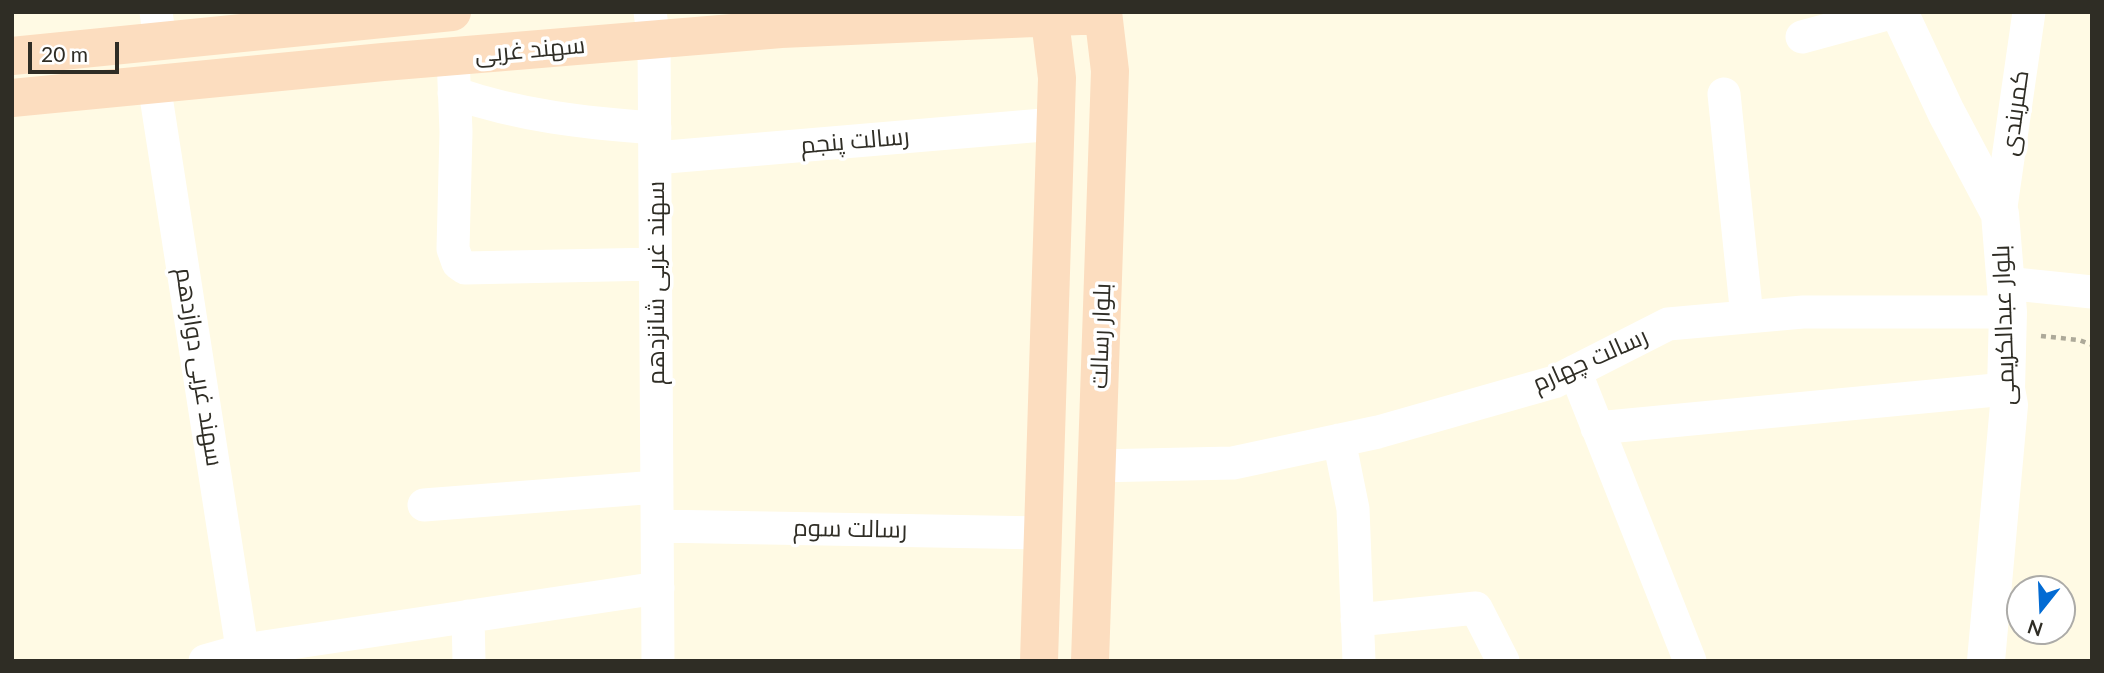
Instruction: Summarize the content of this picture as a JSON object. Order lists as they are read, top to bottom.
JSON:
{
  "streets": {
    "main road": ["سهند غربی", "بلوار رسالت"],
    "street": [
      "کمربندی",
      "رسالت پنجم",
      "سهند غربی شانزدهم",
      "بلوار عبدالکریمی",
      "رسالت چهارم",
      "سهند غربی دوازدهم",
      "رسالت سوم"
    ]
  },
  "crossings": [
    ["سهند غربی", "سهند غربی شانزدهم"],
    ["سهند غربی", "بلوار رسالت"],
    ["سهند غربی", "سهند غربی دوازدهم"],
    ["کمربندی", "بلوار عبدالکریمی"],
    ["رسالت پنجم", "سهند غربی شانزدهم"],
    ["سهند غربی شانزدهم", "رسالت سوم"],
    ["بلوار عبدالکریمی", "رسالت چهارم"],
    ["بلوار رسالت", "رسالت چهارم"]
  ],
  "scale_bar": "20 m",
  "north": "bottom"
}
